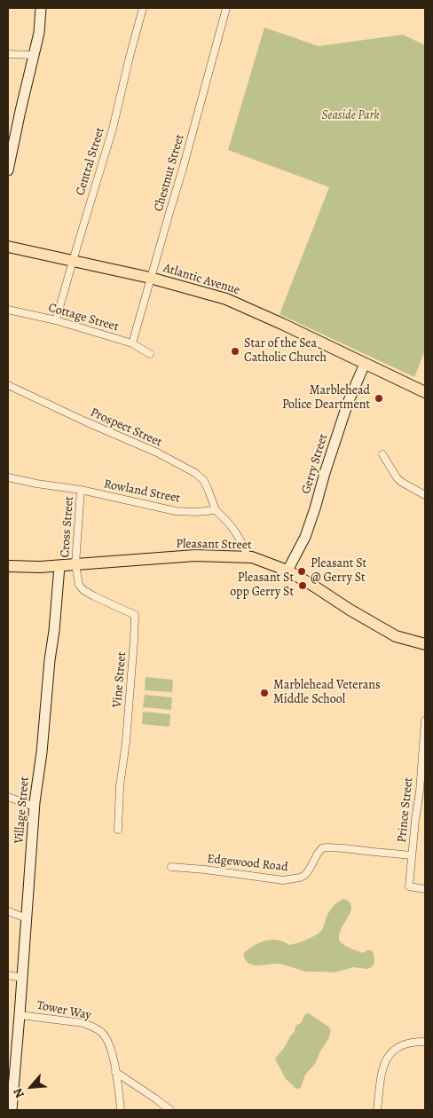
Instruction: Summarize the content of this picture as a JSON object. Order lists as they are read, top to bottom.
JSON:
{
  "streets": {
    "main road": [
      "Atlantic Avenue",
      "Gerry Street",
      "Pleasant Street",
      "Village Street"
    ],
    "street": [
      "Central Street",
      "Chestnut Street",
      "Cottage Street",
      "Prospect Street",
      "Rowland Street",
      "Cross Street",
      "Vine Street",
      "Prince Street",
      "Edgewood Road",
      "Tower Way"
    ]
  },
  "crossings": [
    ["Central Street", "Atlantic Avenue"],
    ["Central Street", "Cottage Street"],
    ["Chestnut Street", "Atlantic Avenue"],
    ["Chestnut Street", "Cottage Street"],
    ["Atlantic Avenue", "Gerry Street"],
    ["Prospect Street", "Rowland Street"],
    ["Gerry Street", "Pleasant Street"],
    ["Rowland Street", "Cross Street"],
    ["Cross Street", "Pleasant Street"],
    ["Cross Street", "Vine Street"],
    ["Pleasant Street", "Vine Street"],
    ["Pleasant Street", "Village Street"],
    ["Village Street", "Tower Way"],
    ["Prince Street", "Edgewood Road"]
  ],
  "parks": ["Seaside Park"],
  "places": [
    "Star of the Sea Catholic Church",
    "Marblehead Police Deartment",
    "Pleasant St @ Gerry St",
    "Pleasant St opp Gerry St",
    "Marblehead Veterans Middle School"
  ],
  "north": "bottom left"
}
